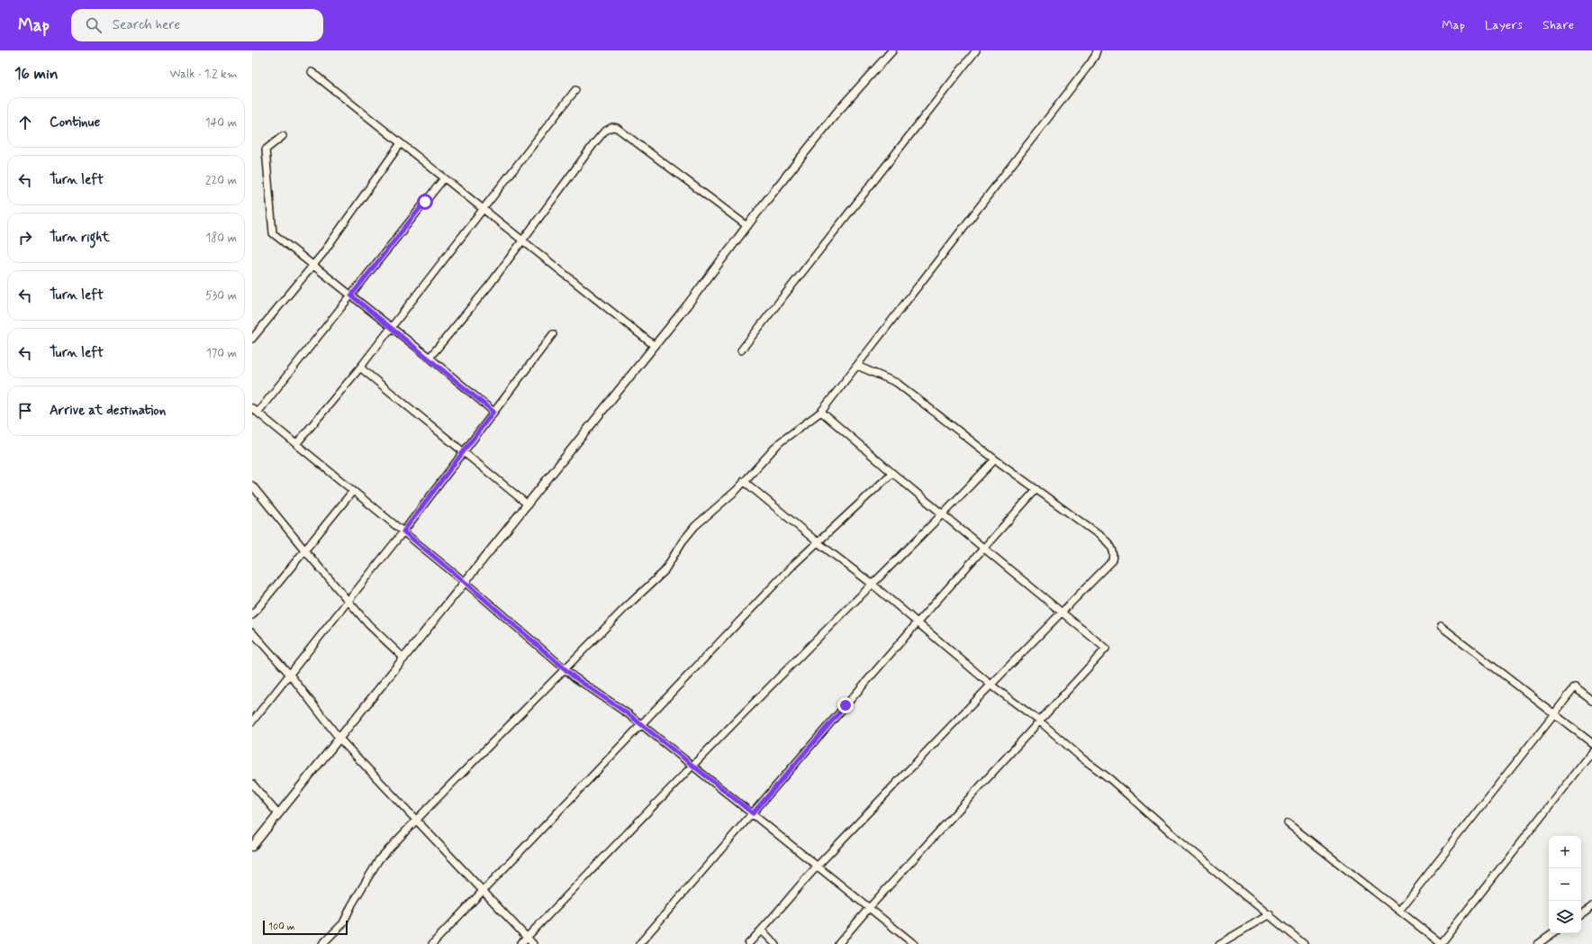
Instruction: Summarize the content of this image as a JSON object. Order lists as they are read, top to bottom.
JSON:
{
  "scale_bar": "100 m",
  "page": {
    "header": "Map",
    "search": "Search here",
    "nav": ["Map", "Layers", "Share"],
    "heading": ["16 min", "Walk · 1.2 km"],
    "list": [
      ["Continue", "140 m"],
      ["Turn left", "220 m"],
      ["Turn right", "180 m"],
      ["Turn left", "530 m"],
      ["Turn left", "170 m"],
      "Arrive at destination"
    ],
    "map_buttons": ["+", "−"],
    "scale": "100 m"
  }
}
